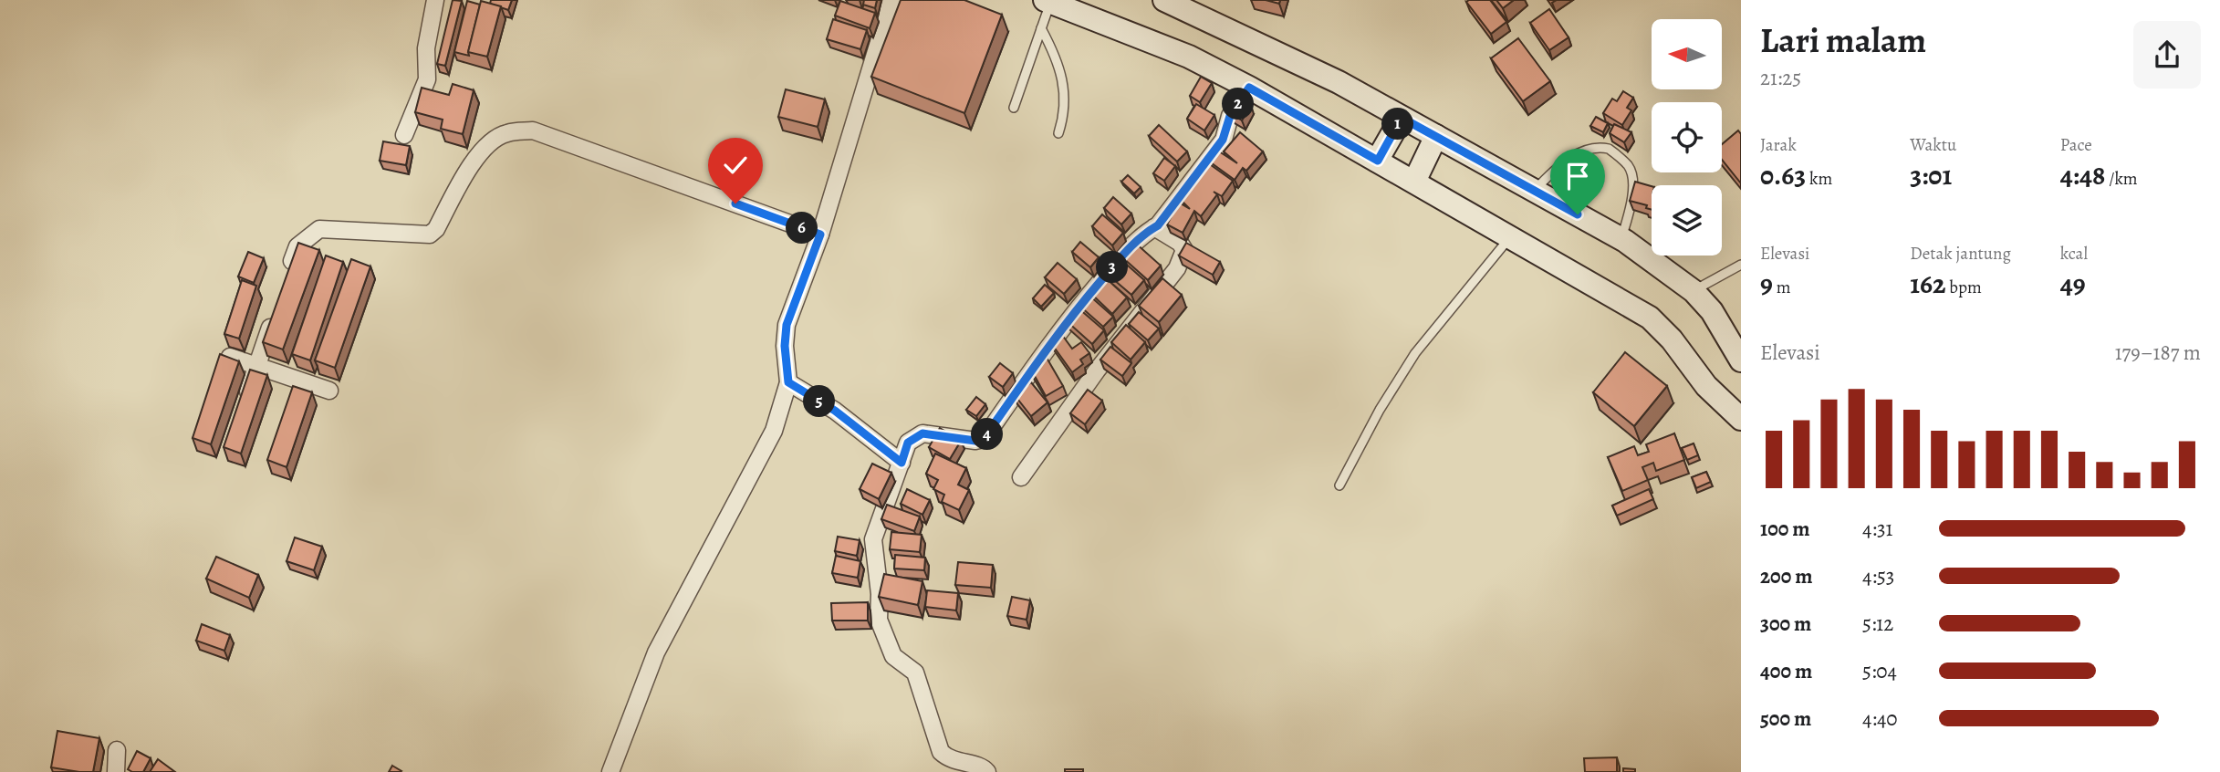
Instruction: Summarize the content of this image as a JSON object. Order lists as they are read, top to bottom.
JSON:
{
  "north": "left",
  "page": {
    "heading": ["Lari malam", "21:25"],
    "pins": [
      "2",
      "1",
      "6",
      "3",
      "5",
      "4"
    ],
    "stats": [
      ["Jarak", "0.63 km"],
      ["Waktu", "3:01"],
      ["Pace", "4:48 /km"],
      ["Elevasi", "9 m"],
      ["Detak jantung", "162 bpm"],
      ["kcal", "49"]
    ],
    "chart": ["Elevasi", "179–187 m"],
    "list": [
      {
        "name": "100 m",
        "note": "4:31"
      },
      {
        "name": "200 m",
        "note": "4:53"
      },
      {
        "name": "300 m",
        "note": "5:12"
      },
      {
        "name": "400 m",
        "note": "5:04"
      },
      {
        "name": "500 m",
        "note": "4:40"
      }
    ]
  }
}
